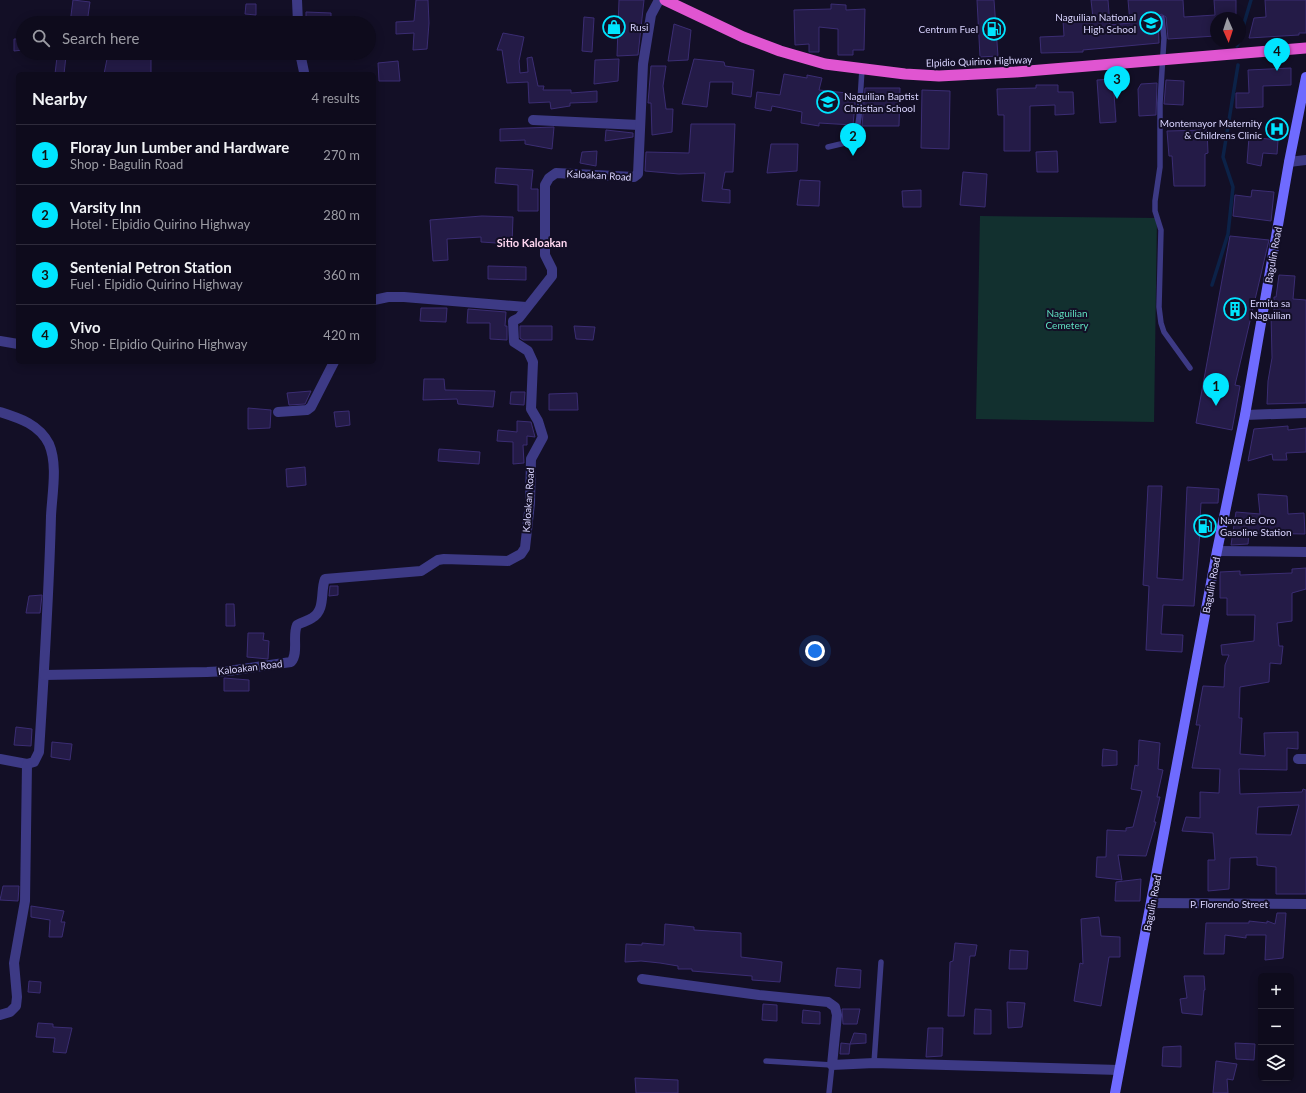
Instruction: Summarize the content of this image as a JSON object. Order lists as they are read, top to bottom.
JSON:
{
  "streets": {
    "highway": ["Elpidio Quirino Highway"],
    "main road": ["Bagulin Road"],
    "street": ["Kaloakan Road", "P. Florendo Street"]
  },
  "crossings": [
    ["Bagulin Road", "P. Florendo Street"]
  ],
  "districts": ["Sitio Kaloakan"],
  "parks": ["Naguilian Cemetery"],
  "places": {
    "school or university": ["Naguilian National High School", "Naguilian Baptist Christian School"],
    "shop": ["Rusi"],
    "fuel station": ["Centrum Fuel", "Nava de Oro Gasoline Station"],
    "hospital": ["Montemayor Maternity & Childrens Clinic"],
    "building": ["Ermita sa Naguilian"]
  },
  "north": "bottom",
  "page": {
    "search": "Search here",
    "pins": [
      "4",
      "3",
      "2",
      "1"
    ],
    "heading": ["Nearby", "4 results"],
    "list": [
      {
        "mark": "1",
        "name": "Floray Jun Lumber and Hardware",
        "note": "Shop · Bagulin Road",
        "value": "270 m"
      },
      {
        "mark": "2",
        "name": "Varsity Inn",
        "note": "Hotel · Elpidio Quirino Highway",
        "value": "280 m"
      },
      {
        "mark": "3",
        "name": "Sentenial Petron Station",
        "note": "Fuel · Elpidio Quirino Highway",
        "value": "360 m"
      },
      {
        "mark": "4",
        "name": "Vivo",
        "note": "Shop · Elpidio Quirino Highway",
        "value": "420 m"
      }
    ],
    "map_buttons": ["+", "−"]
  }
}
